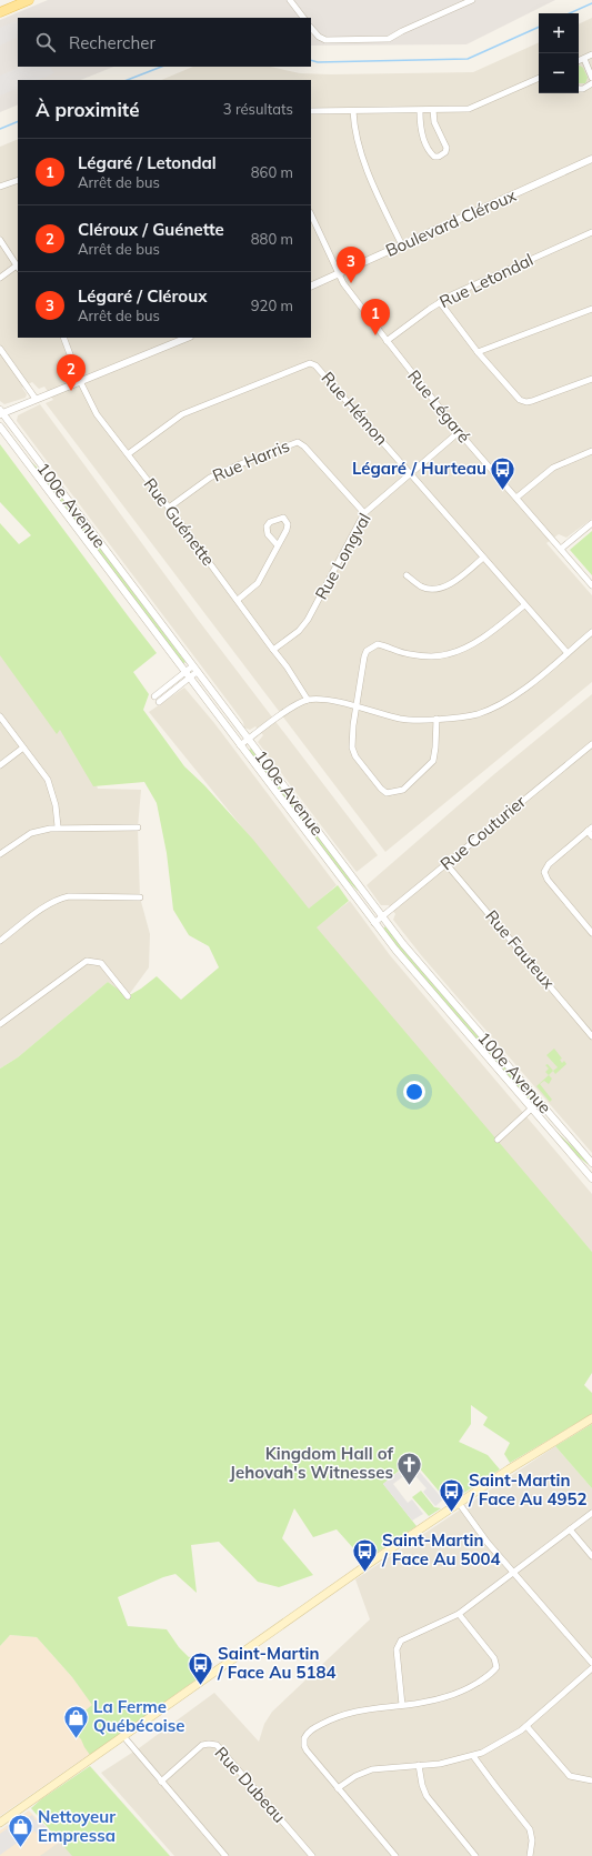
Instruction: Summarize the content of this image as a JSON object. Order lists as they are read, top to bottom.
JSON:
{
  "streets": {
    "street": [
      "Boulevard Cléroux",
      "Rue Letondal",
      "Rue Légaré",
      "Rue Hémon",
      "Rue Harris",
      "100e Avenue",
      "Rue Guénette",
      "Rue Longval",
      "Rue Couturier",
      "Rue Fauteux",
      "Rue Dubeau"
    ]
  },
  "crossings": [
    ["Boulevard Cléroux", "Rue Légaré"],
    ["Rue Letondal", "Rue Légaré"],
    ["Rue Légaré", "Rue Longval"],
    ["Rue Hémon", "Rue Guénette"],
    ["Rue Hémon", "Rue Longval"],
    ["Rue Harris", "Rue Guénette"],
    ["Rue Harris", "Rue Longval"],
    ["100e Avenue", "Rue Couturier"],
    ["Rue Guénette", "Rue Longval"],
    ["Rue Couturier", "Rue Fauteux"]
  ],
  "places": {
    "bus stop": [
      "Légaré / Hurteau",
      "Saint-Martin / Face Au 4952",
      "Saint-Martin / Face Au 5004",
      "Saint-Martin / Face Au 5184"
    ],
    "church": ["Kingdom Hall of Jehovah's Witnesses"],
    "shop": ["La Ferme Québécoise", "Nettoyeur Empressa"]
  },
  "page": {
    "map_buttons": ["+", "−"],
    "search": "Rechercher",
    "heading": ["À proximité", "3 résultats"],
    "list": [
      {
        "mark": "1",
        "name": "Légaré / Letondal",
        "note": "Arrêt de bus",
        "value": "860 m"
      },
      {
        "mark": "2",
        "name": "Cléroux / Guénette",
        "note": "Arrêt de bus",
        "value": "880 m"
      },
      {
        "mark": "3",
        "name": "Légaré / Cléroux",
        "note": "Arrêt de bus",
        "value": "920 m"
      }
    ],
    "pins": ["3", "1", "2"]
  }
}
